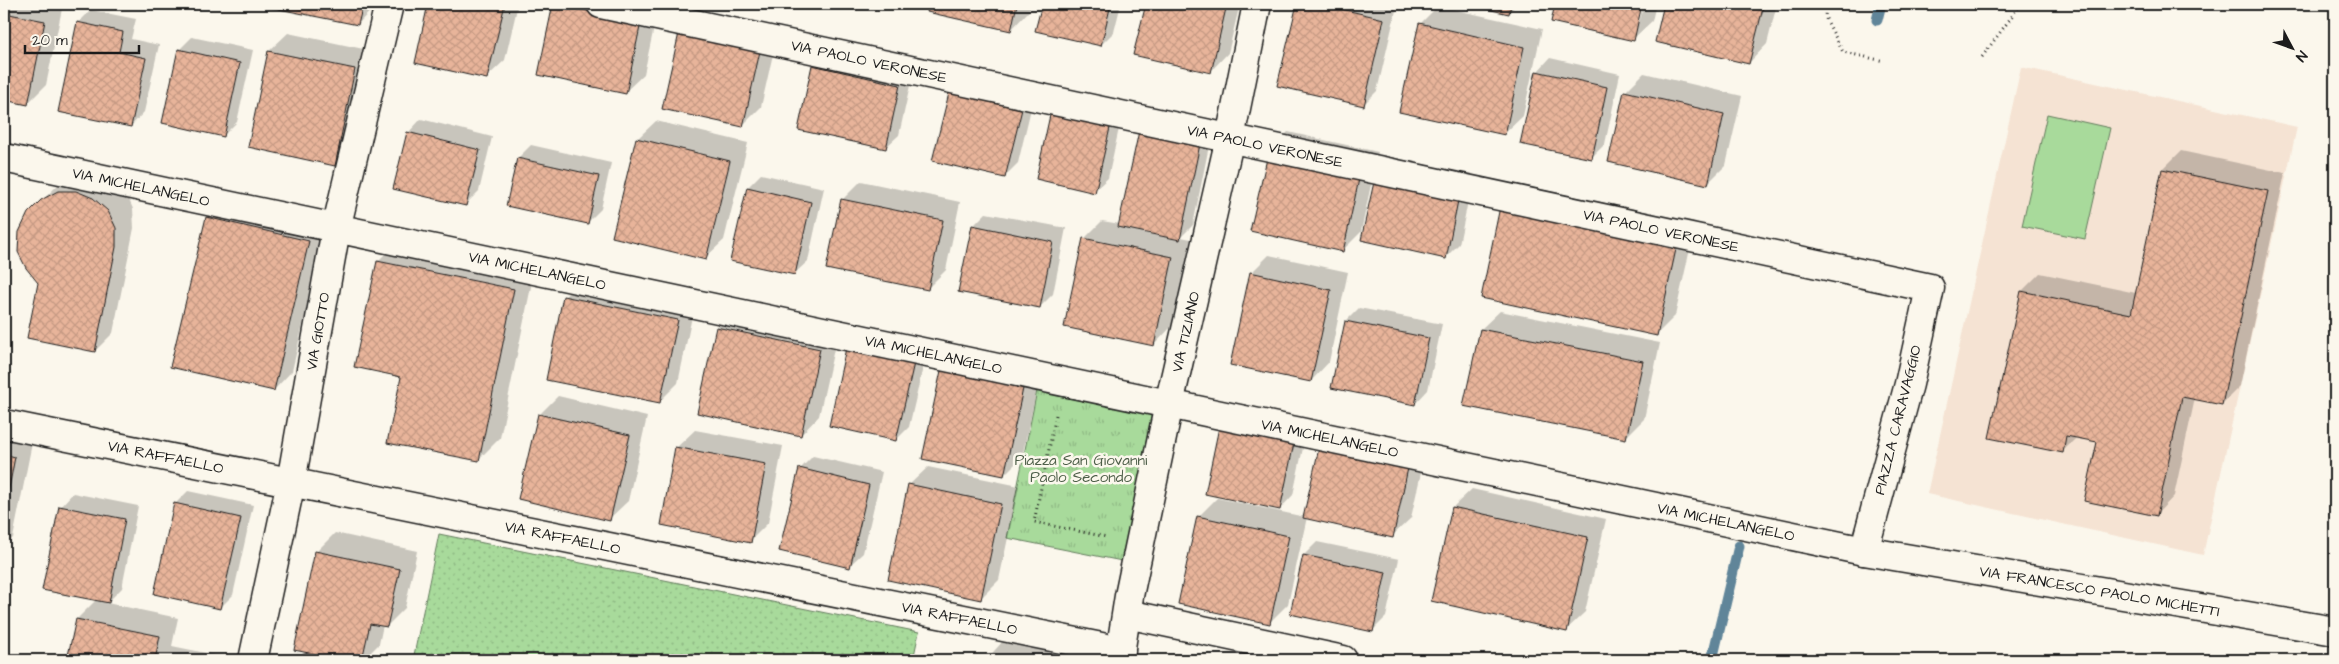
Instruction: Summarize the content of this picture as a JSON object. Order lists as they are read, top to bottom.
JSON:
{
  "streets": {
    "street": [
      "VIA PAOLO VERONESE",
      "VIA MICHELANGELO",
      "VIA GIOTTO",
      "VIA TIZIANO",
      "PIAZZA CARAVAGGIO",
      "VIA RAFFAELLO",
      "VIA FRANCESCO PAOLO MICHETTI"
    ]
  },
  "crossings": [
    ["VIA PAOLO VERONESE", "VIA TIZIANO"],
    ["VIA PAOLO VERONESE", "PIAZZA CARAVAGGIO"],
    ["VIA MICHELANGELO", "VIA GIOTTO"],
    ["VIA MICHELANGELO", "VIA TIZIANO"],
    ["VIA MICHELANGELO", "PIAZZA CARAVAGGIO"],
    ["VIA MICHELANGELO", "VIA FRANCESCO PAOLO MICHETTI"],
    ["VIA GIOTTO", "VIA RAFFAELLO"],
    ["VIA TIZIANO", "VIA RAFFAELLO"],
    ["PIAZZA CARAVAGGIO", "VIA FRANCESCO PAOLO MICHETTI"]
  ],
  "parks": ["Piazza San Giovanni Paolo Secondo"],
  "scale_bar": "20 m",
  "north": "bottom right"
}
